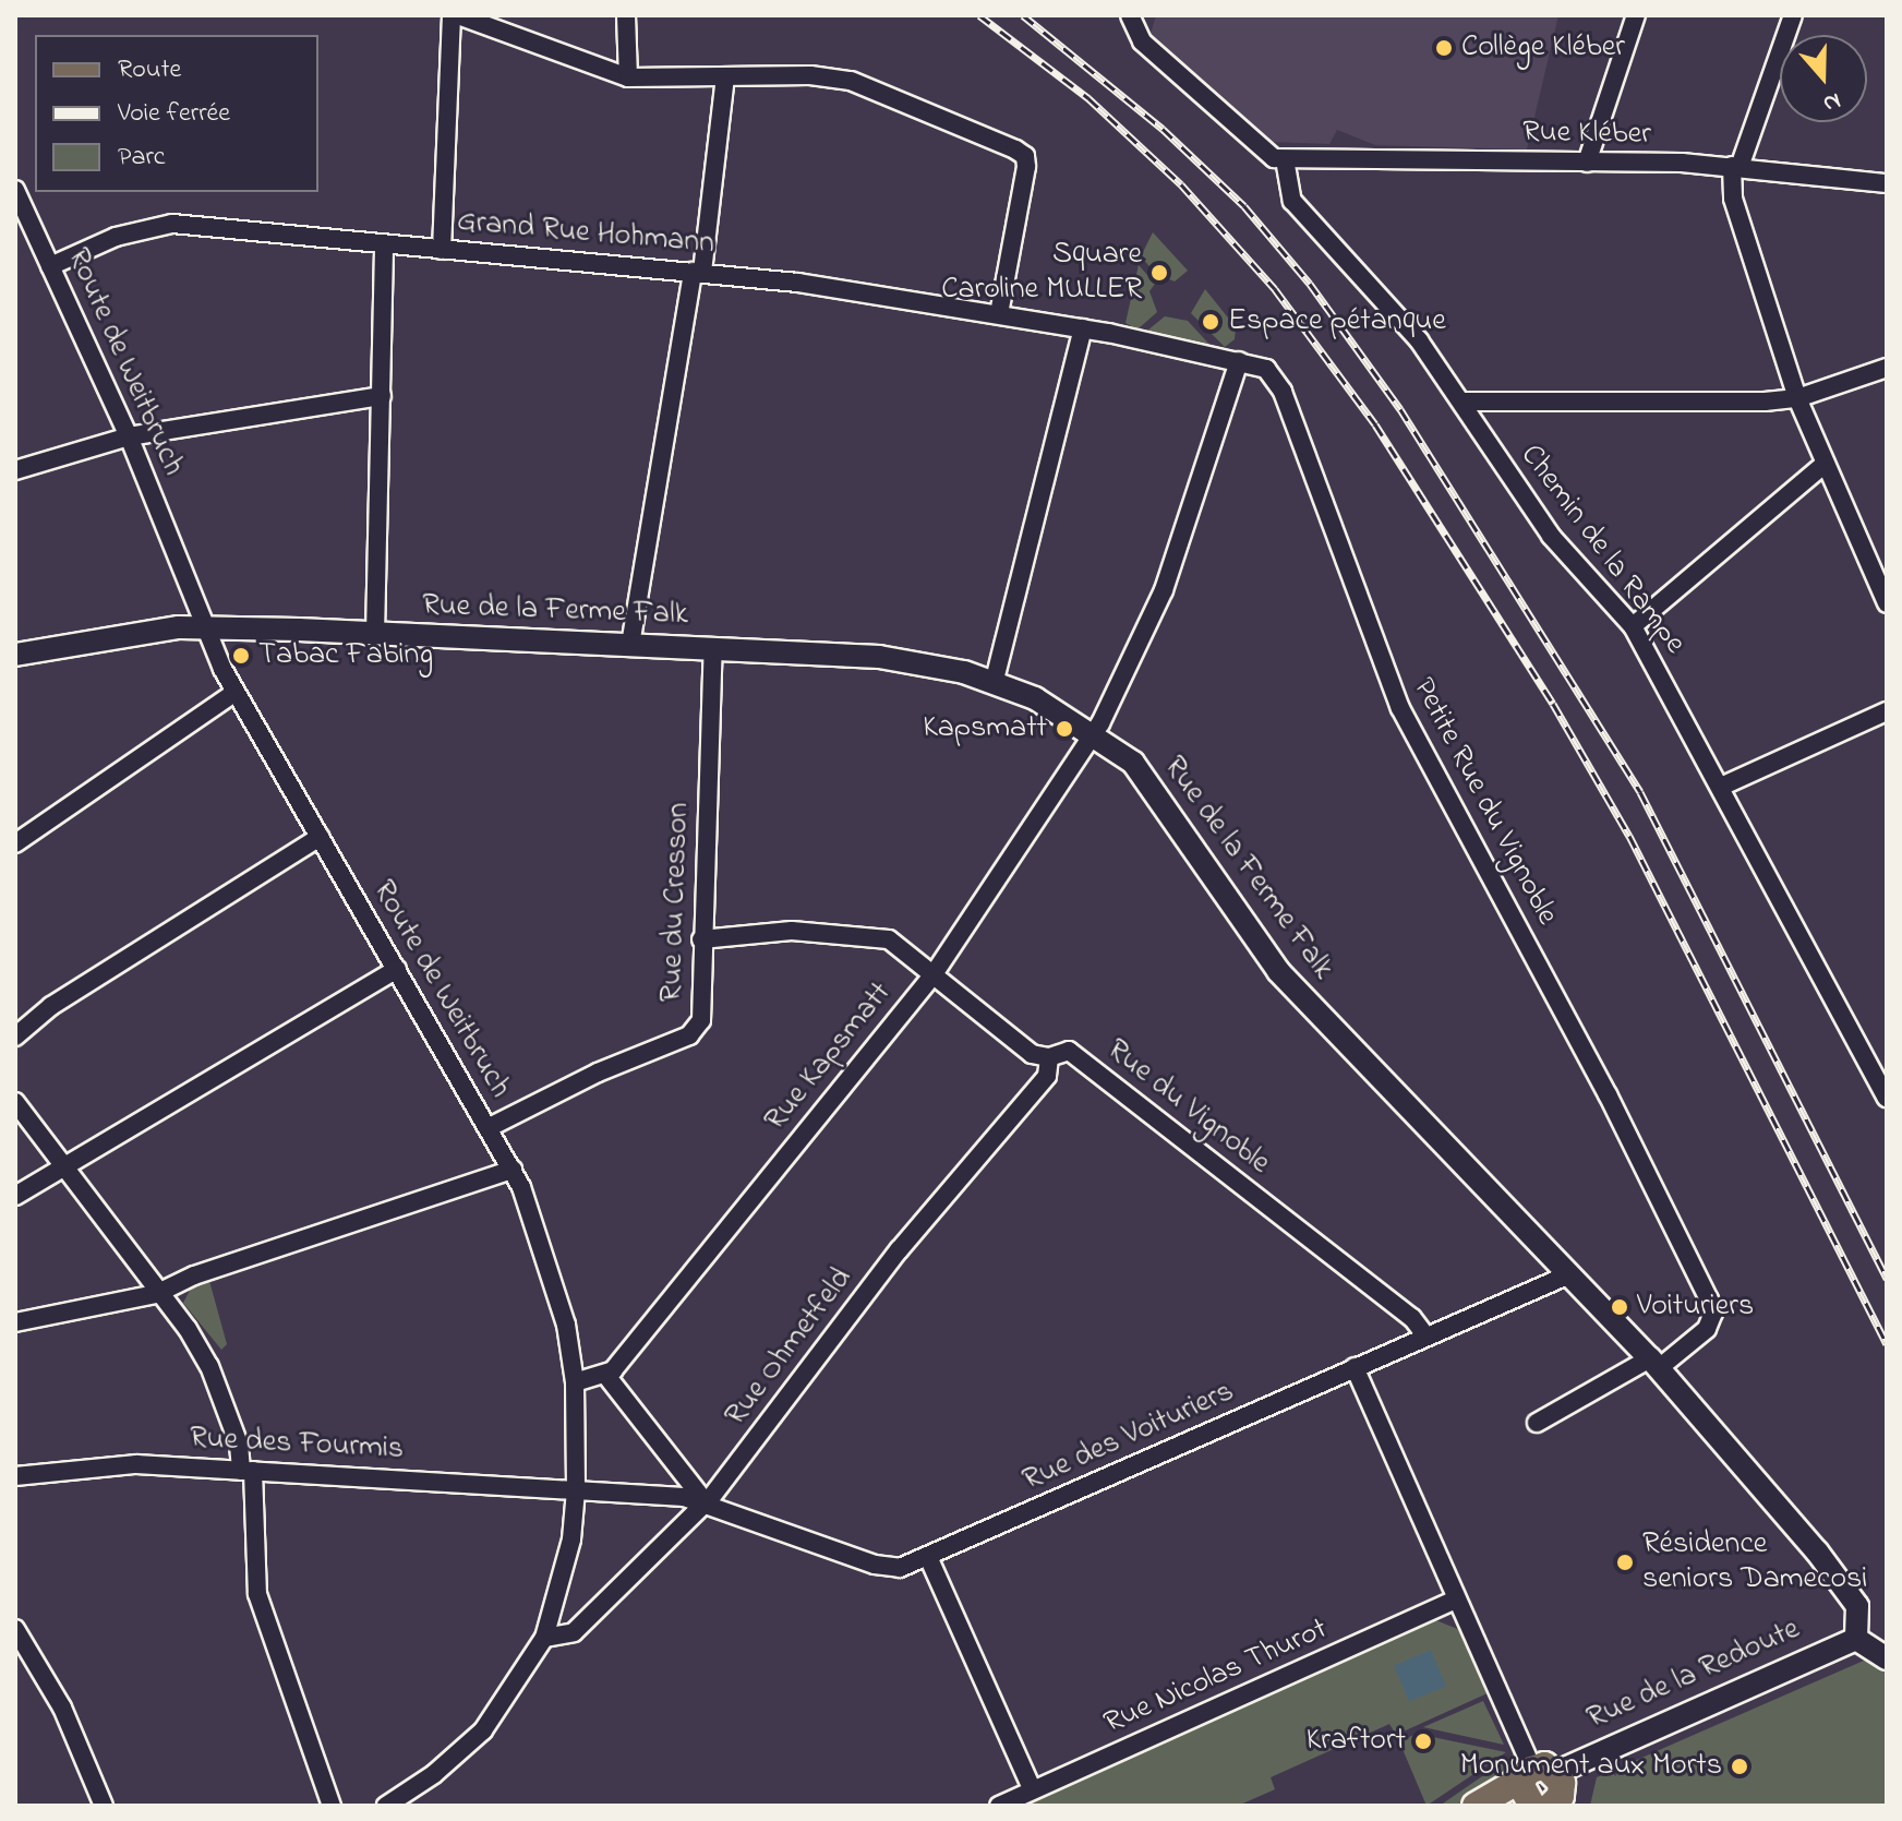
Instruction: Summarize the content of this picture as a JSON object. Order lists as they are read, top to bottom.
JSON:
{
  "streets": {
    "main road": ["Rue de la Redoute"],
    "street": [
      "Rue Kléber",
      "Grand Rue Hohmann",
      "Route de Weitbruch",
      "Chemin de la Rampe",
      "Rue de la Ferme Falk",
      "Petite Rue du Vignoble",
      "Rue du Cresson",
      "Rue Kapsmatt",
      "Rue du Vignoble",
      "Rue Ohmetfeld",
      "Rue des Voituriers",
      "Rue des Fourmis",
      "Rue Nicolas Thurot"
    ]
  },
  "crossings": [
    ["Rue Kléber", "Chemin de la Rampe"],
    ["Grand Rue Hohmann", "Route de Weitbruch"],
    ["Grand Rue Hohmann", "Petite Rue du Vignoble"],
    ["Route de Weitbruch", "Rue de la Ferme Falk"],
    ["Route de Weitbruch", "Rue du Cresson"],
    ["Route de Weitbruch", "Rue Ohmetfeld"],
    ["Route de Weitbruch", "Rue des Voituriers"],
    ["Route de Weitbruch", "Rue des Fourmis"],
    ["Rue de la Ferme Falk", "Petite Rue du Vignoble"],
    ["Rue de la Ferme Falk", "Rue du Cresson"],
    ["Rue de la Ferme Falk", "Rue Kapsmatt"],
    ["Rue de la Ferme Falk", "Rue des Voituriers"],
    ["Rue de la Ferme Falk", "Rue de la Redoute"],
    ["Petite Rue du Vignoble", "Rue Kapsmatt"],
    ["Rue du Cresson", "Rue du Vignoble"],
    ["Rue Kapsmatt", "Rue du Vignoble"],
    ["Rue du Vignoble", "Rue Ohmetfeld"],
    ["Rue du Vignoble", "Rue des Voituriers"],
    ["Rue Ohmetfeld", "Rue des Voituriers"],
    ["Rue des Voituriers", "Rue des Fourmis"]
  ],
  "places": [
    "Collège Kléber",
    "Square Caroline MULLER",
    "Espace pétanque",
    "Tabac Fabing",
    "Kapsmatt",
    "Voituriers",
    "Résidence seniors Damecosi",
    "Kraftort",
    "Monument aux Morts"
  ],
  "legend": ["Route", "Voie ferrée", "Parc"],
  "north": "bottom"
}
